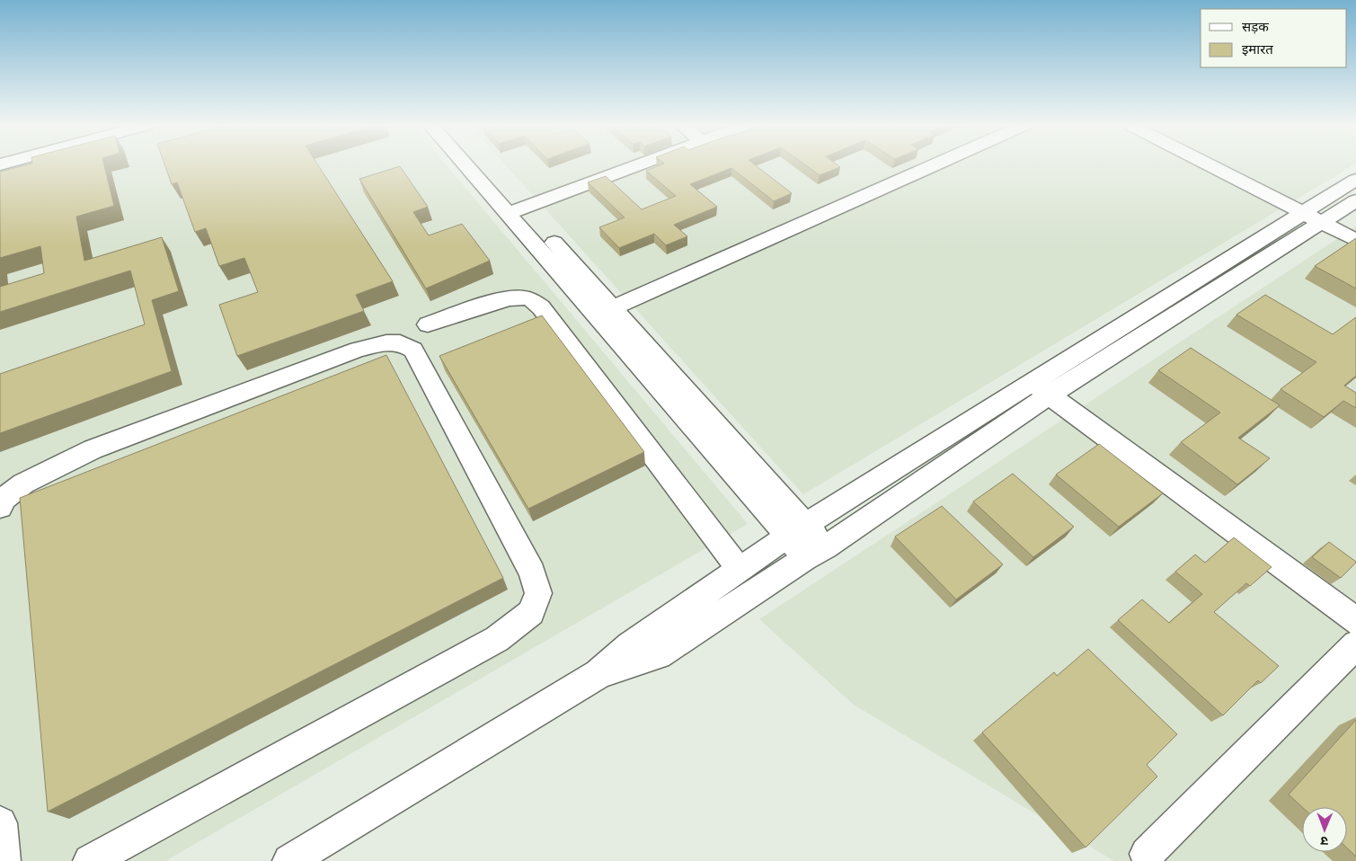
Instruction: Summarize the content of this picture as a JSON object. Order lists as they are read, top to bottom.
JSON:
{
  "legend": ["सड़क", "इमारत"],
  "north": "bottom"
}
